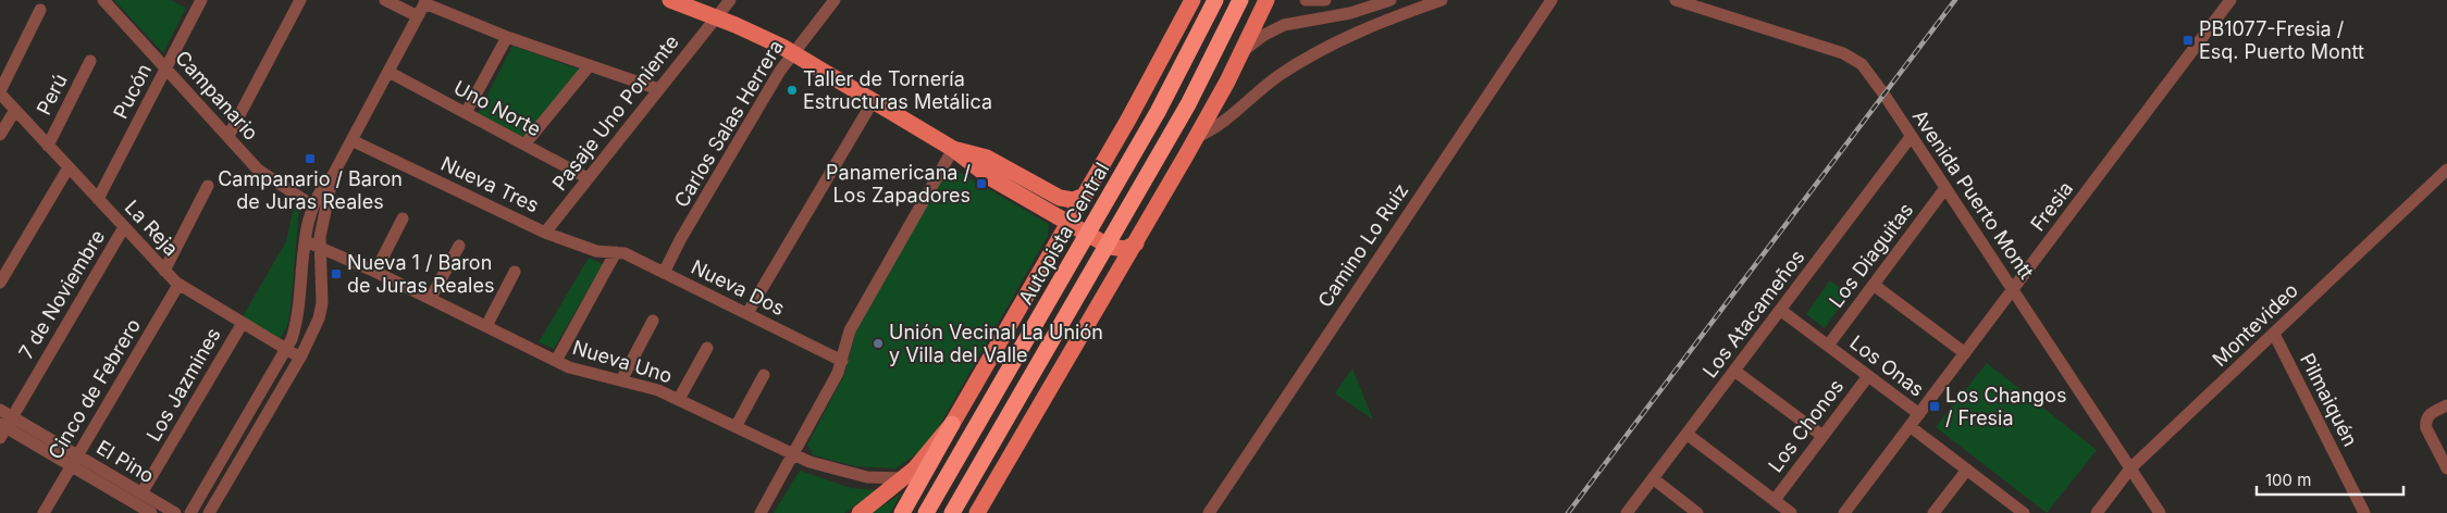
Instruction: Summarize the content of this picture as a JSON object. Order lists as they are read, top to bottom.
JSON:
{
  "streets": {
    "highway": ["Autopista Central"],
    "street": [
      "Pucón",
      "Perú",
      "Campanario",
      "Uno Norte",
      "Pasaje Uno Poniente",
      "Carlos Salas Herrera",
      "Nueva Tres",
      "Avenida Puerto Montt",
      "Fresia",
      "La Reja",
      "Camino Lo Ruiz",
      "Los Diaguitas",
      "Nueva Dos",
      "7 de Noviembre",
      "Los Atacameños",
      "Montevideo",
      "Nueva Uno",
      "Los Onas",
      "Los Jazmines",
      "Cinco de Febrero",
      "Pilmaiquén",
      "Los Chonos",
      "El Pino"
    ]
  },
  "crossings": [
    ["Pucón", "Campanario"],
    ["Pucón", "La Reja"],
    ["Perú", "La Reja"],
    ["Uno Norte", "Pasaje Uno Poniente"],
    ["Pasaje Uno Poniente", "Nueva Tres"],
    ["Carlos Salas Herrera", "Nueva Dos"],
    ["Nueva Tres", "Nueva Dos"],
    ["Avenida Puerto Montt", "Fresia"],
    ["Avenida Puerto Montt", "Los Diaguitas"],
    ["Avenida Puerto Montt", "Los Atacameños"],
    ["Avenida Puerto Montt", "Montevideo"],
    ["Fresia", "Los Onas"],
    ["La Reja", "7 de Noviembre"],
    ["La Reja", "Los Jazmines"],
    ["La Reja", "Cinco de Febrero"],
    ["Los Diaguitas", "Los Onas"],
    ["7 de Noviembre", "El Pino"],
    ["Los Atacameños", "Los Onas"],
    ["Montevideo", "Pilmaiquén"],
    ["Los Onas", "Los Chonos"],
    ["Los Jazmines", "El Pino"],
    ["Cinco de Febrero", "El Pino"]
  ],
  "places": {
    "transit": [
      "PB1077-Fresia / Esq. Puerto Montt",
      "Campanario / Baron de Juras Reales",
      "Panamericana / Los Zapadores",
      "Nueva 1 / Baron de Juras Reales",
      "Los Changos / Fresia"
    ],
    "other": ["Taller de Tornería Estructuras Metálica", "Unión Vecinal La Unión y Villa del Valle"]
  },
  "scale_bar": "100 m"
}
